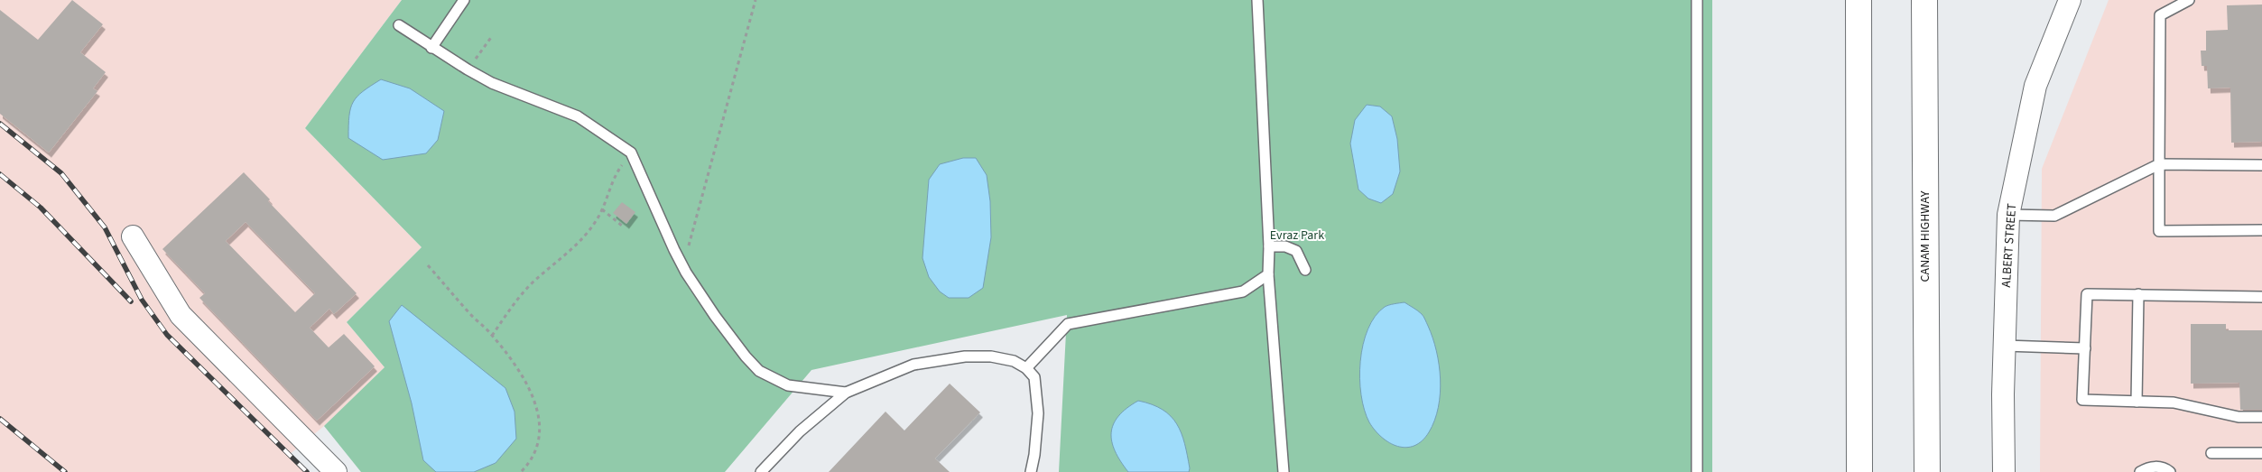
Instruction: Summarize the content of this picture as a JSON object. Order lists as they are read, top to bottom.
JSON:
{
  "streets": {
    "main road": ["CANAM HIGHWAY"],
    "street": ["ALBERT STREET"]
  },
  "parks": ["Evraz Park"]
}
